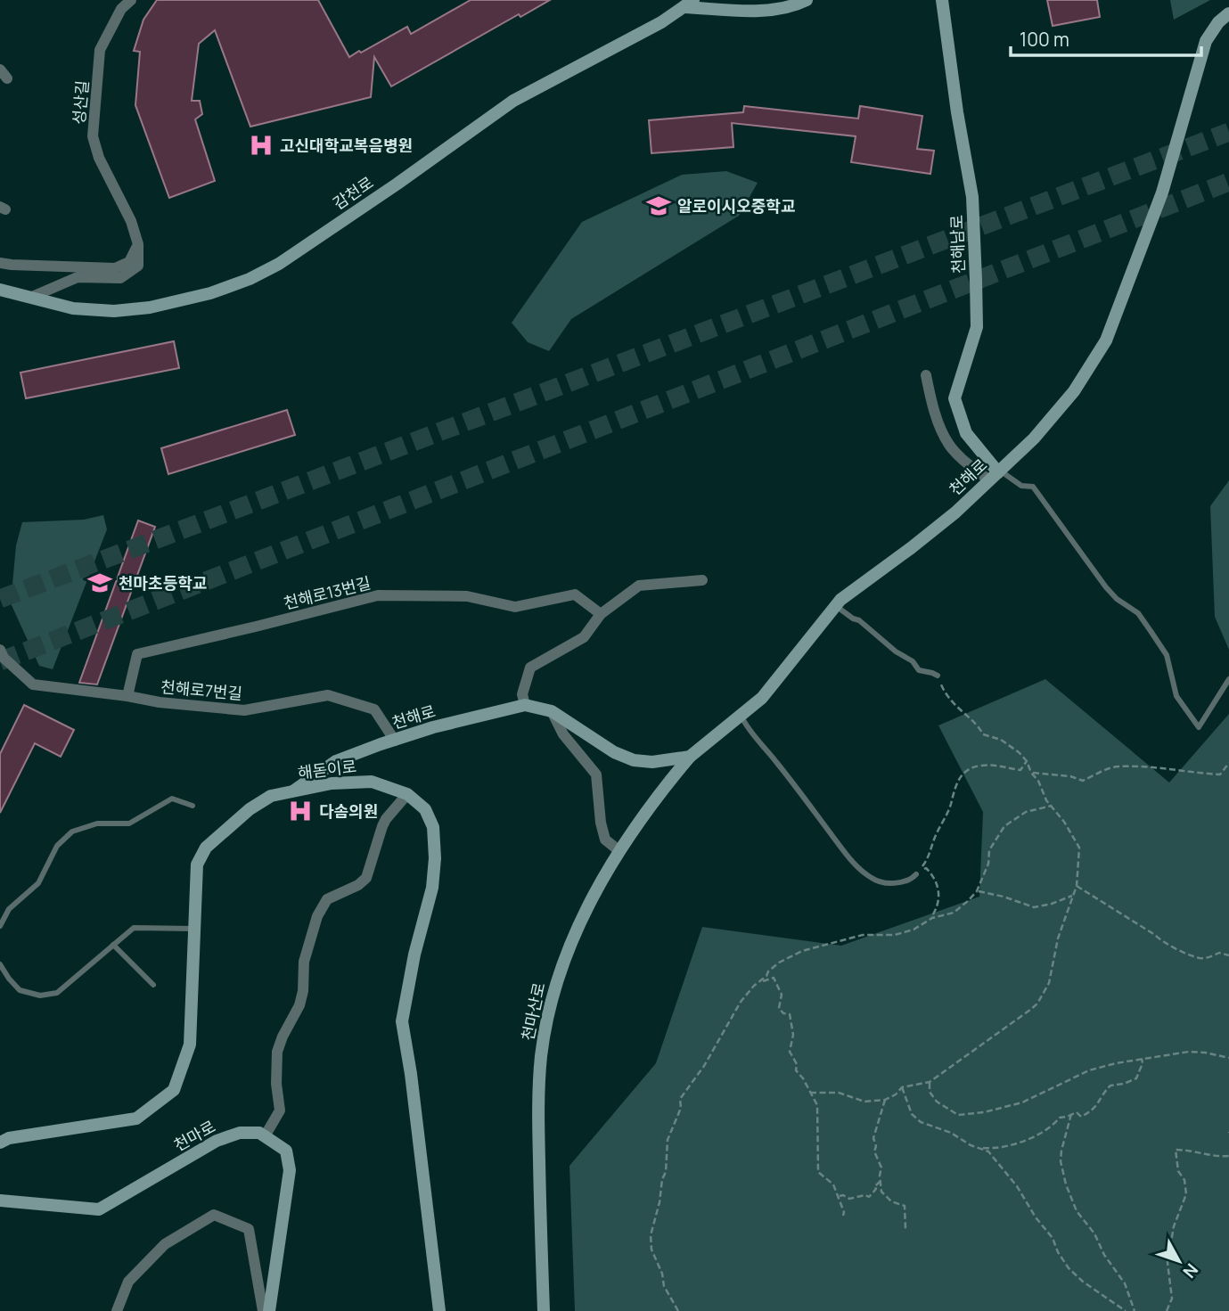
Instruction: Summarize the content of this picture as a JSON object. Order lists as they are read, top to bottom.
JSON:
{
  "streets": {
    "street": [
      "성산길",
      "감천로",
      "천해남로",
      "천해로",
      "천해로13번길",
      "천해로7번길",
      "해돋이로",
      "천마산로",
      "천마로"
    ]
  },
  "crossings": [
    ["천해남로", "천해로"],
    ["천해로", "천해로7번길"],
    ["천해로", "해돋이로"],
    ["천해로", "천마산로"],
    ["천해로13번길", "천해로7번길"]
  ],
  "places": {
    "hospital": ["고신대학교복음병원", "다솜의원"],
    "school or university": ["알로이시오중학교", "천마초등학교"]
  },
  "scale_bar": "100 m",
  "north": "bottom right"
}
